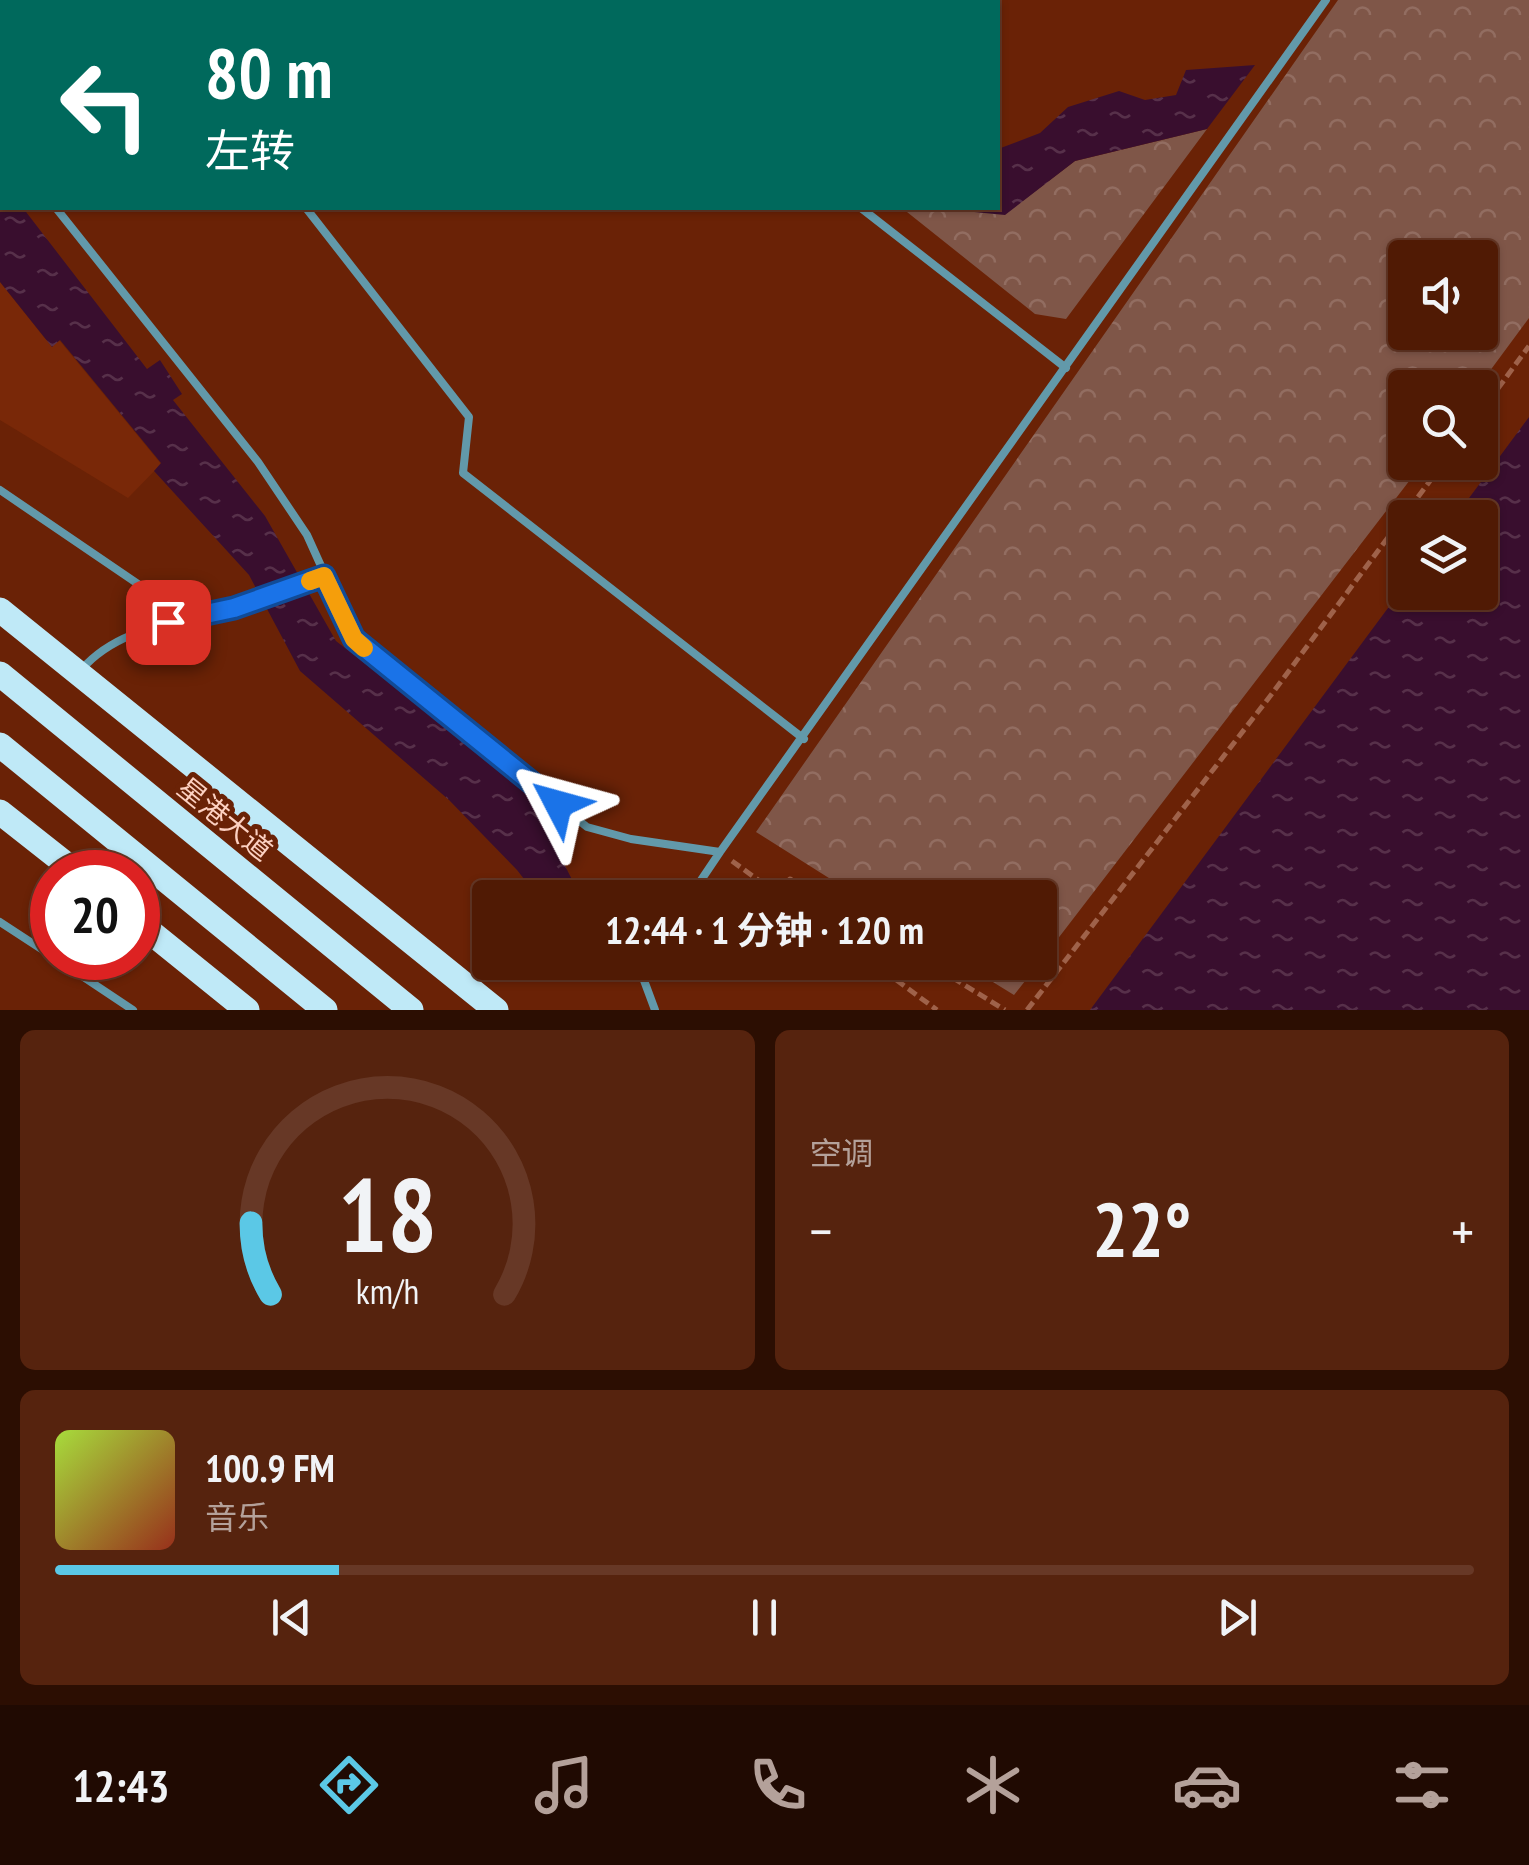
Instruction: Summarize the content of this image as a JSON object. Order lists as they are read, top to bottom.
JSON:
{
  "streets": {
    "main road": ["星港大道"]
  },
  "page": {
    "turn": ["80 m", "左转"],
    "limit": "20",
    "trip": "12:44 · 1 分钟 · 120 m",
    "tile": "空调",
    "heat": ["−", "22°", "+"],
    "song": ["100.9 FM", "音乐"],
    "tabs": "12:43",
    "gauge": ["18", "km/h"]
  }
}
